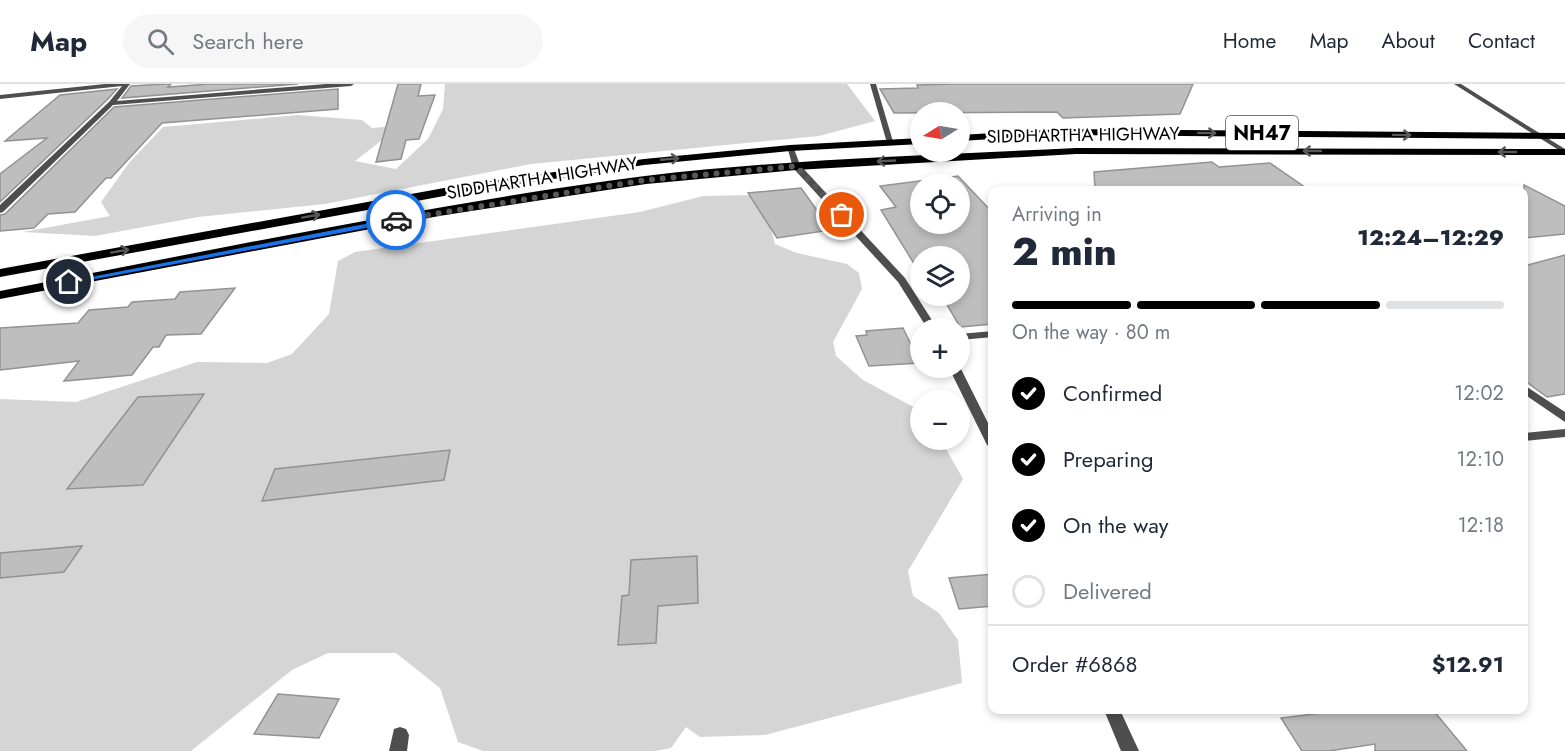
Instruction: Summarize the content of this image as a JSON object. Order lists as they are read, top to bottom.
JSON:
{
  "streets": {
    "highway": ["NH47", "SIDDHARTHA HIGHWAY"]
  },
  "north": "left",
  "page": {
    "header": "Map",
    "search": "Search here",
    "nav": [
      "Home",
      "Map",
      "About",
      "Contact"
    ],
    "map_buttons": ["+", "−"],
    "heading": ["2 min", "Arriving in", "12:24–12:29"],
    "panel": ["Order #6868", "$12.91"],
    "bar": "On the way · 80 m",
    "list": [
      ["Confirmed", "12:02"],
      ["Preparing", "12:10"],
      ["On the way", "12:18"],
      "Delivered"
    ]
  }
}
